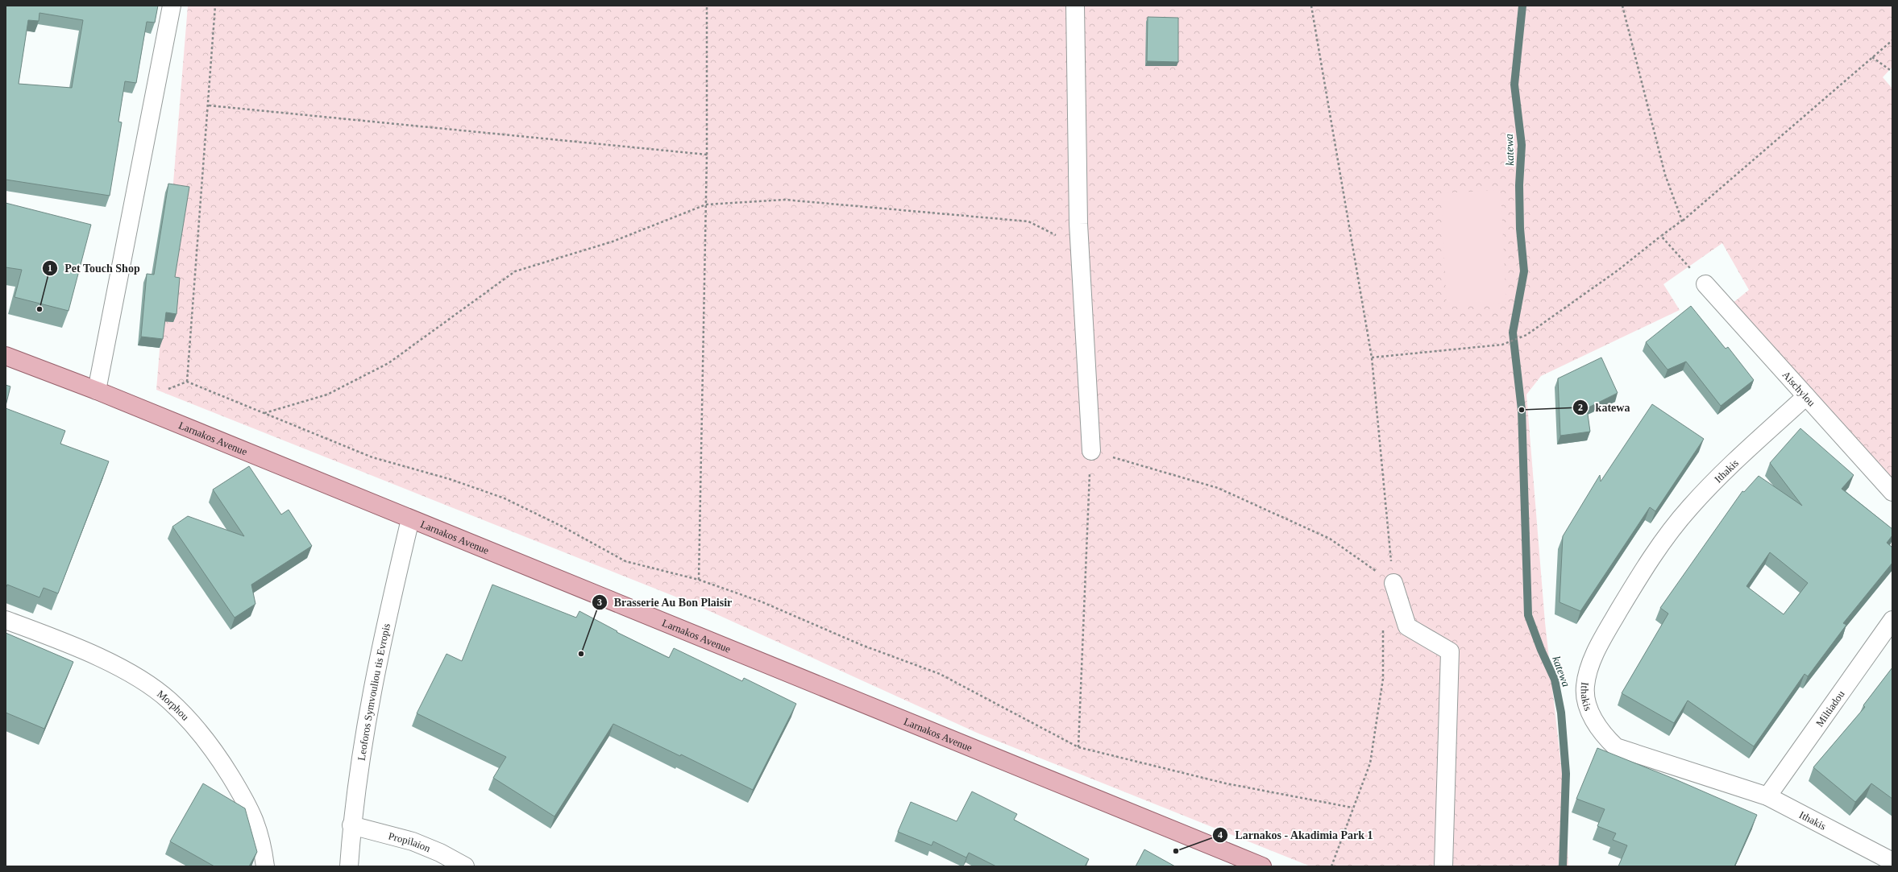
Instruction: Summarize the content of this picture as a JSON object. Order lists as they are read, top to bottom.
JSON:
{
  "streets": {
    "main road": ["Larnakos Avenue"],
    "street": [
      "Aischylou",
      "Ithakis",
      "Leoforos Symvouliou tis Evropis",
      "Morphou",
      "Miltiadou",
      "Propilaion"
    ]
  },
  "crossings": [
    ["Aischylou", "Ithakis"],
    ["Larnakos Avenue", "Leoforos Symvouliou tis Evropis"],
    ["Ithakis", "Miltiadou"],
    ["Leoforos Symvouliou tis Evropis", "Propilaion"]
  ],
  "water": ["katewa"],
  "places": [
    "Pet Touch Shop",
    "katewa",
    "Brasserie Au Bon Plaisir",
    "Larnakos - Akadimia Park 1"
  ]
}
